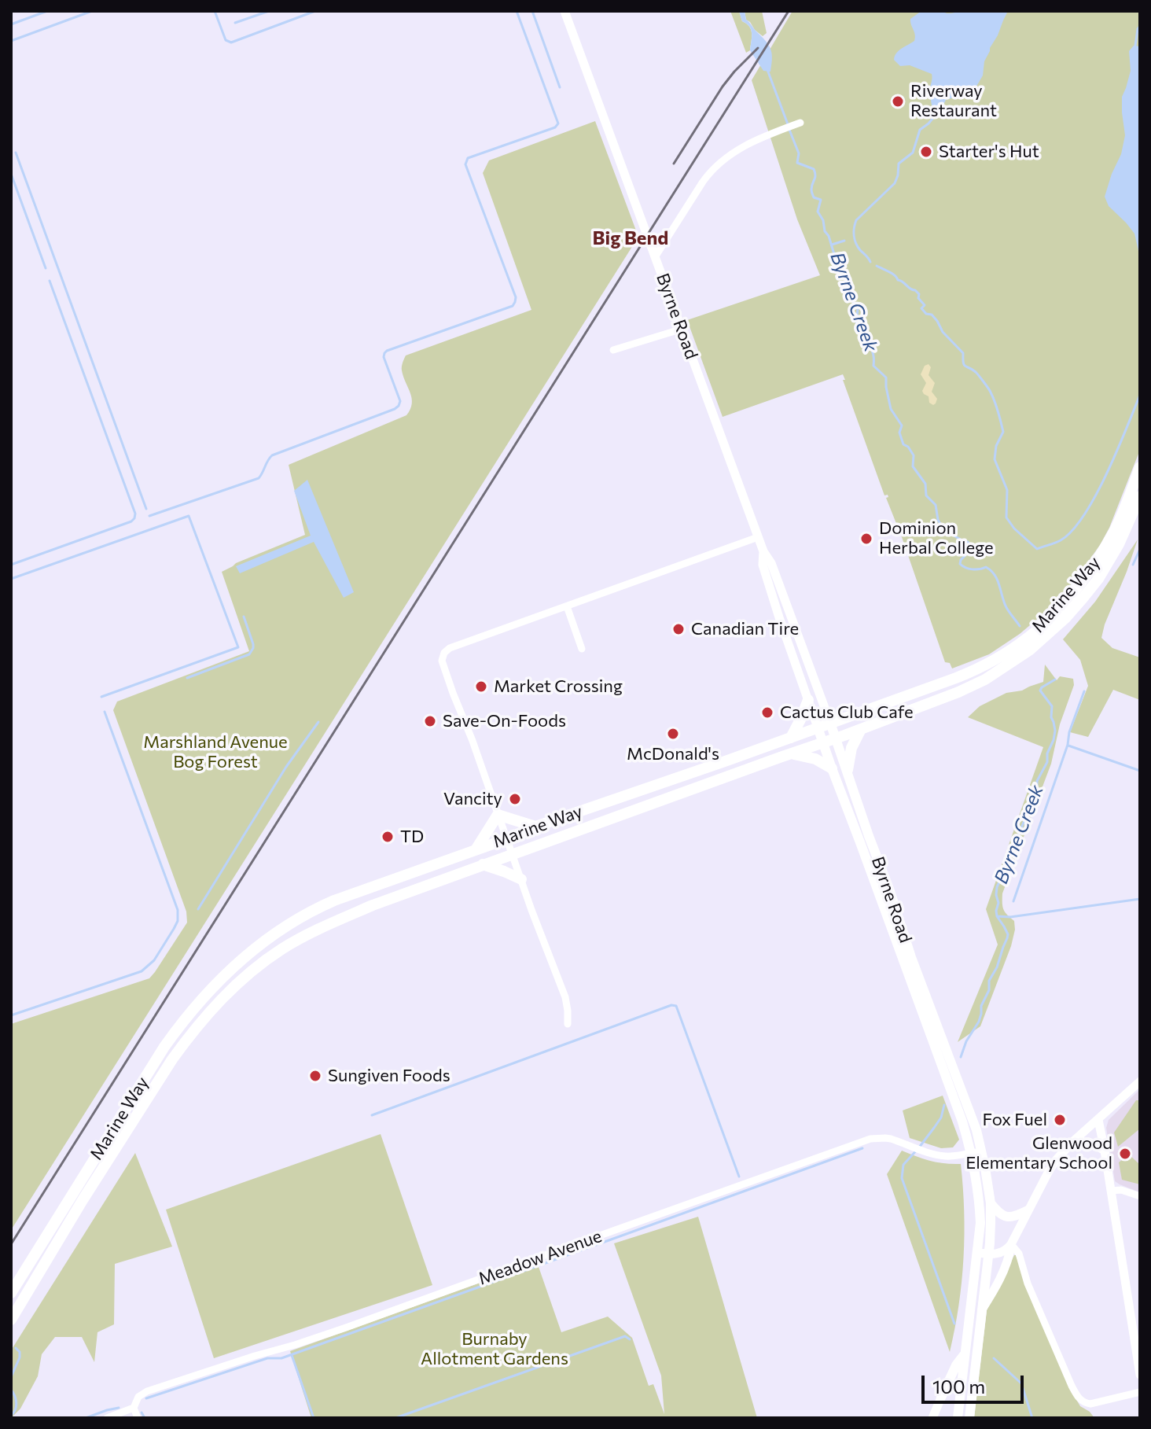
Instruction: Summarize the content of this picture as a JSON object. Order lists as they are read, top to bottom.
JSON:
{
  "streets": {
    "main road": ["Byrne Road", "Marine Way"],
    "street": ["Meadow Avenue"]
  },
  "crossings": [
    ["Byrne Road", "Marine Way"],
    ["Byrne Road", "Meadow Avenue"]
  ],
  "districts": ["Big Bend"],
  "water": ["Byrne Creek"],
  "parks": ["Marshland Avenue Bog Forest", "Burnaby Allotment Gardens"],
  "places": [
    "Riverway Restaurant",
    "Starter's Hut",
    "Dominion Herbal College",
    "Canadian Tire",
    "Market Crossing",
    "Cactus Club Cafe",
    "Save-On-Foods",
    "McDonald's",
    "Vancity",
    "TD",
    "Sungiven Foods",
    "Fox Fuel",
    "Glenwood Elementary School"
  ],
  "scale_bar": "100 m"
}
